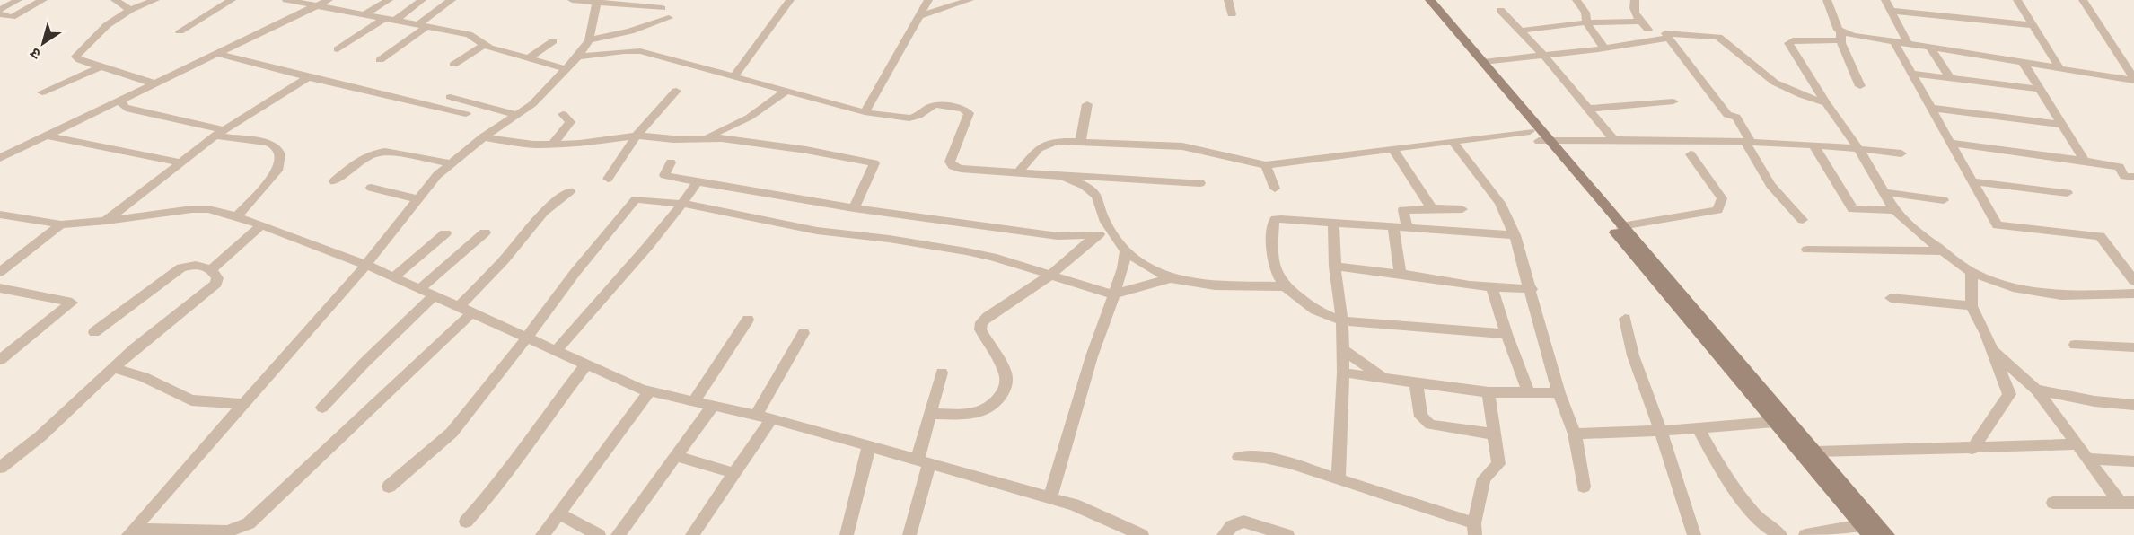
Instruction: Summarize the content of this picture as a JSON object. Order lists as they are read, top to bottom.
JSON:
{
  "north": "bottom left"
}
